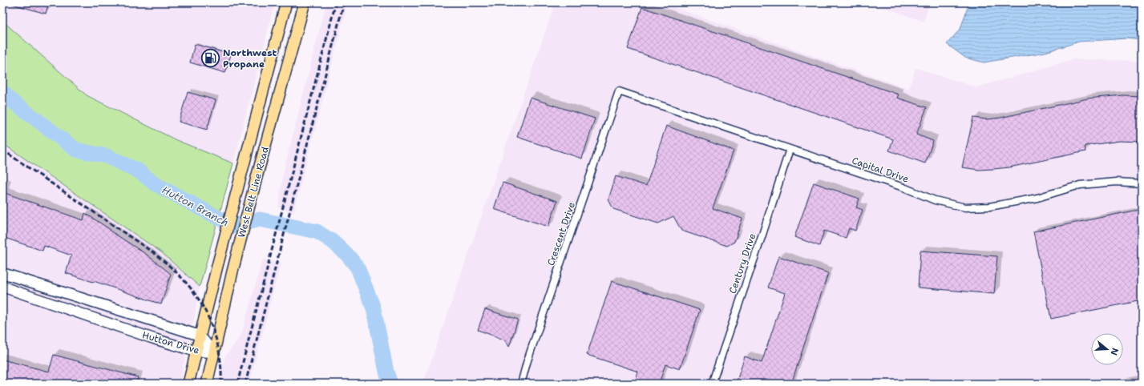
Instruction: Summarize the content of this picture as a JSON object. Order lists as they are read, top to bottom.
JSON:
{
  "streets": {
    "main road": ["West Belt Line Road"],
    "street": [
      "Capital Drive",
      "Crescent Drive",
      "Century Drive",
      "Hutton Drive"
    ]
  },
  "crossings": [
    ["Capital Drive", "Crescent Drive"],
    ["Capital Drive", "Century Drive"],
    ["West Belt Line Road", "Hutton Drive"]
  ],
  "water": ["Hutton Branch"],
  "places": {
    "fuel station": ["Northwest Propane"]
  },
  "north": "right"
}
